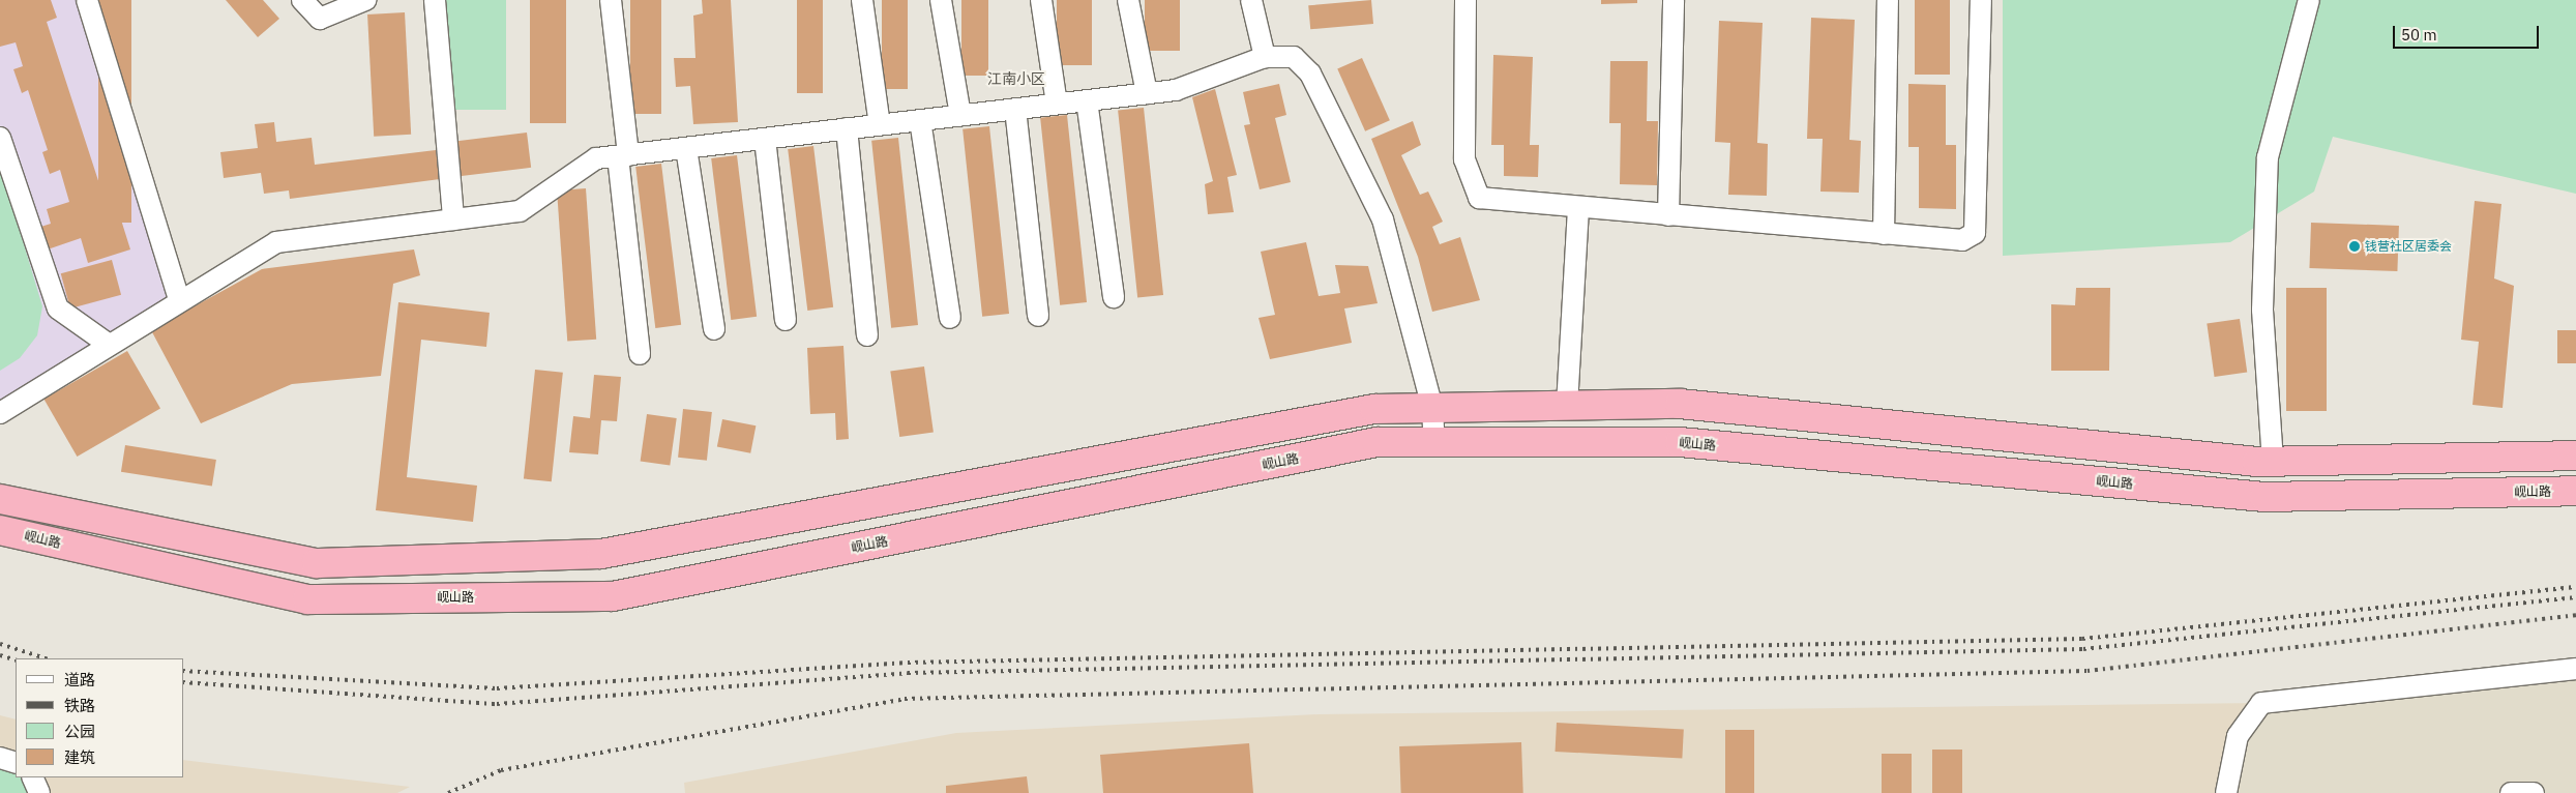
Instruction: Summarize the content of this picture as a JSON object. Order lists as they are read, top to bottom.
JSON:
{
  "streets": {
    "highway": ["岘山路"]
  },
  "districts": ["江南小区"],
  "places": ["钱营社区居委会"],
  "legend": [
    "道路",
    "铁路",
    "公园",
    "建筑"
  ],
  "scale_bar": "50 m"
}
